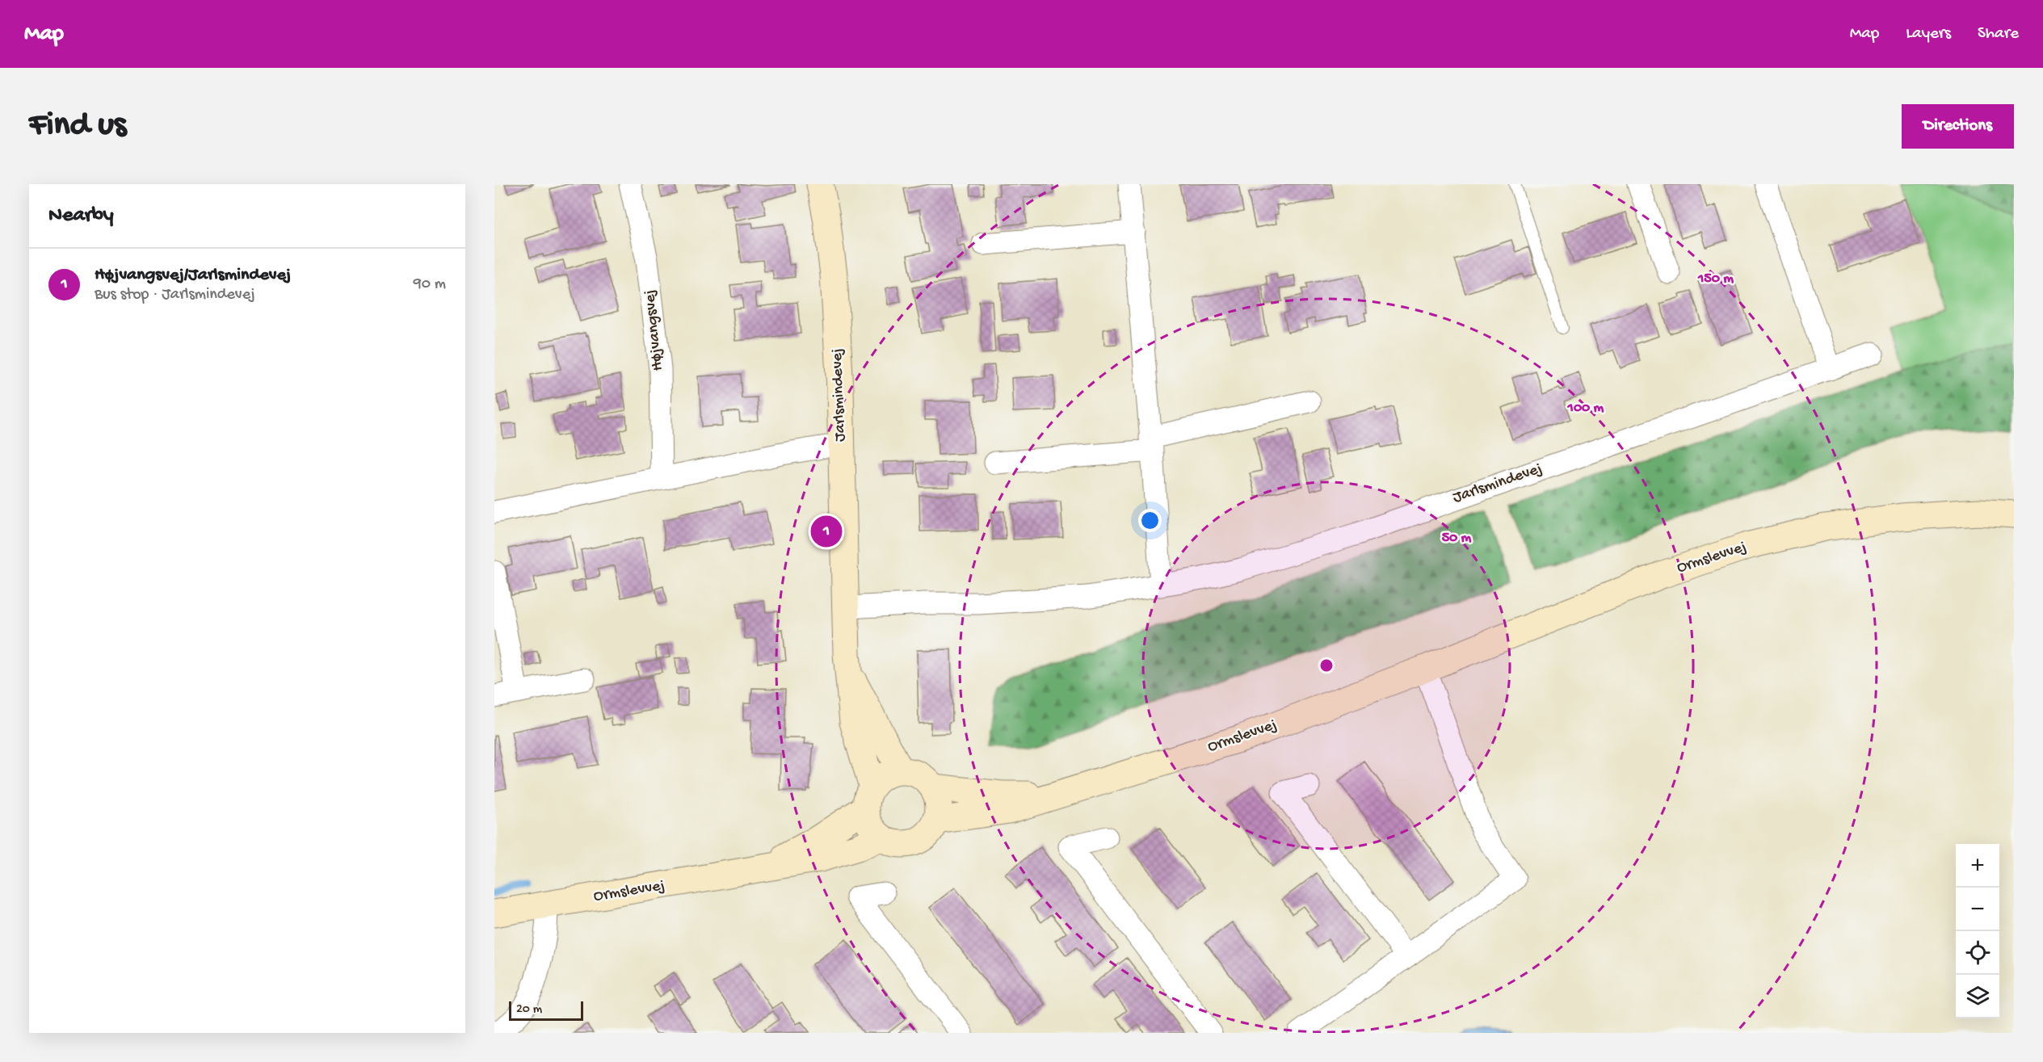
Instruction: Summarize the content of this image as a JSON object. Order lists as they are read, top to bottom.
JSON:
{
  "streets": {
    "street": ["Højvangsvej", "Jarlsmindevej", "Ormslevvej"]
  },
  "crossings": [
    ["Jarlsmindevej", "Ormslevvej"]
  ],
  "scale_bar": "20 m",
  "page": {
    "header": "Map",
    "nav": ["Map", "Layers", "Share"],
    "buttons": "Directions",
    "title": "Find us",
    "heading": "Nearby",
    "list": [
      {
        "mark": "1",
        "name": "Højvangsvej/Jarlsmindevej",
        "note": "Bus stop · Jarlsmindevej",
        "value": "90 m"
      }
    ],
    "pins": "1",
    "map_buttons": ["+", "−"],
    "scale": "20 m"
  },
  "rings": ["150 m", "100 m", "50 m"]
}
